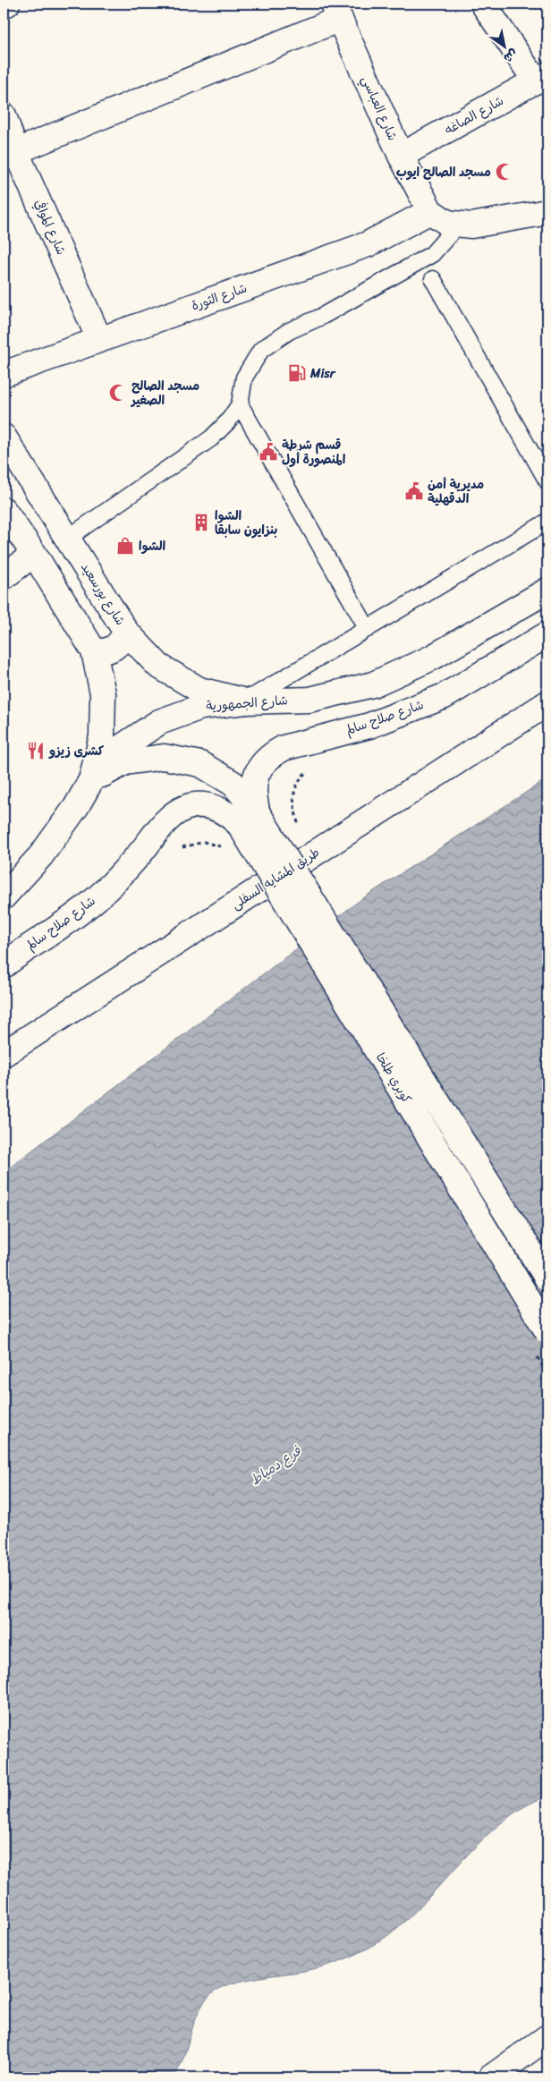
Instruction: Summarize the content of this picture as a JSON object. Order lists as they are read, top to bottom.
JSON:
{
  "streets": {
    "main road": [
      "شارع العباسي",
      "شارع الصاغه",
      "شارع الموافي",
      "شارع الثورة",
      "شارع بورسعيد",
      "شارع الجمهورية",
      "شارع صلاح سالم",
      "طريق المشايه السفلى",
      "كوبري طلخا"
    ]
  },
  "crossings": [
    ["شارع العباسي", "شارع الصاغه"],
    ["شارع العباسي", "شارع الثورة"],
    ["شارع الموافي", "شارع الثورة"],
    ["شارع بورسعيد", "شارع الجمهورية"],
    ["شارع صلاح سالم", "كوبري طلخا"]
  ],
  "water": ["فرع دمياط"],
  "places": {
    "mosque": ["مسجد الصالح ايوب", "مسجد الصالح الصغير"],
    "fuel station": ["Misr"],
    "public building": ["قسم شرطة المنصورة أول", "مديرية أمن الدقهلية"],
    "building": ["الشوا بنزايون سابقا"],
    "shop": ["الشوا"],
    "restaurant": ["كشرى زيزو"]
  },
  "north": "bottom right"
}
